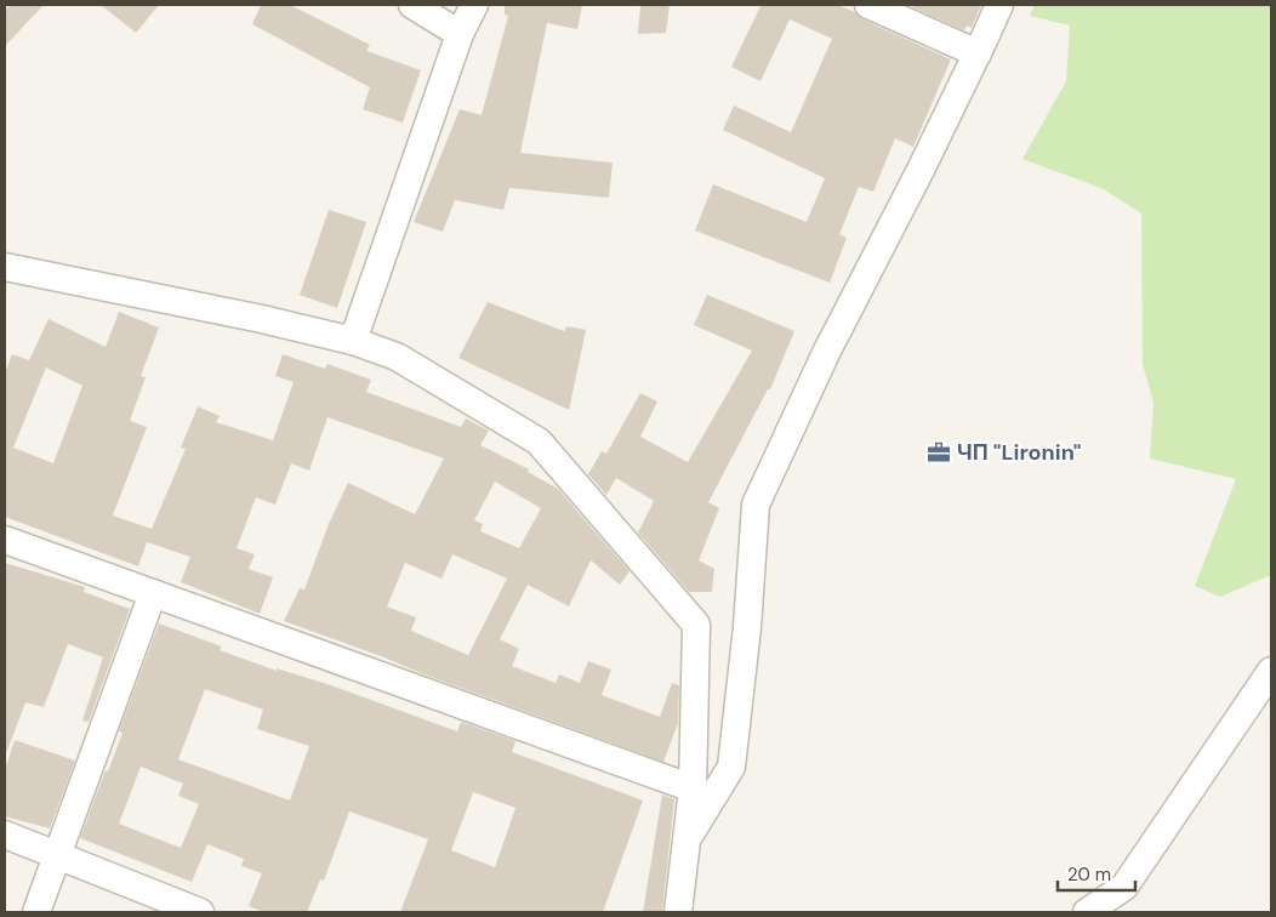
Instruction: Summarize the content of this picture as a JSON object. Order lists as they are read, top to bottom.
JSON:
{
  "places": {
    "office": ["ЧП \"Lironin\""]
  },
  "scale_bar": "20 m"
}
